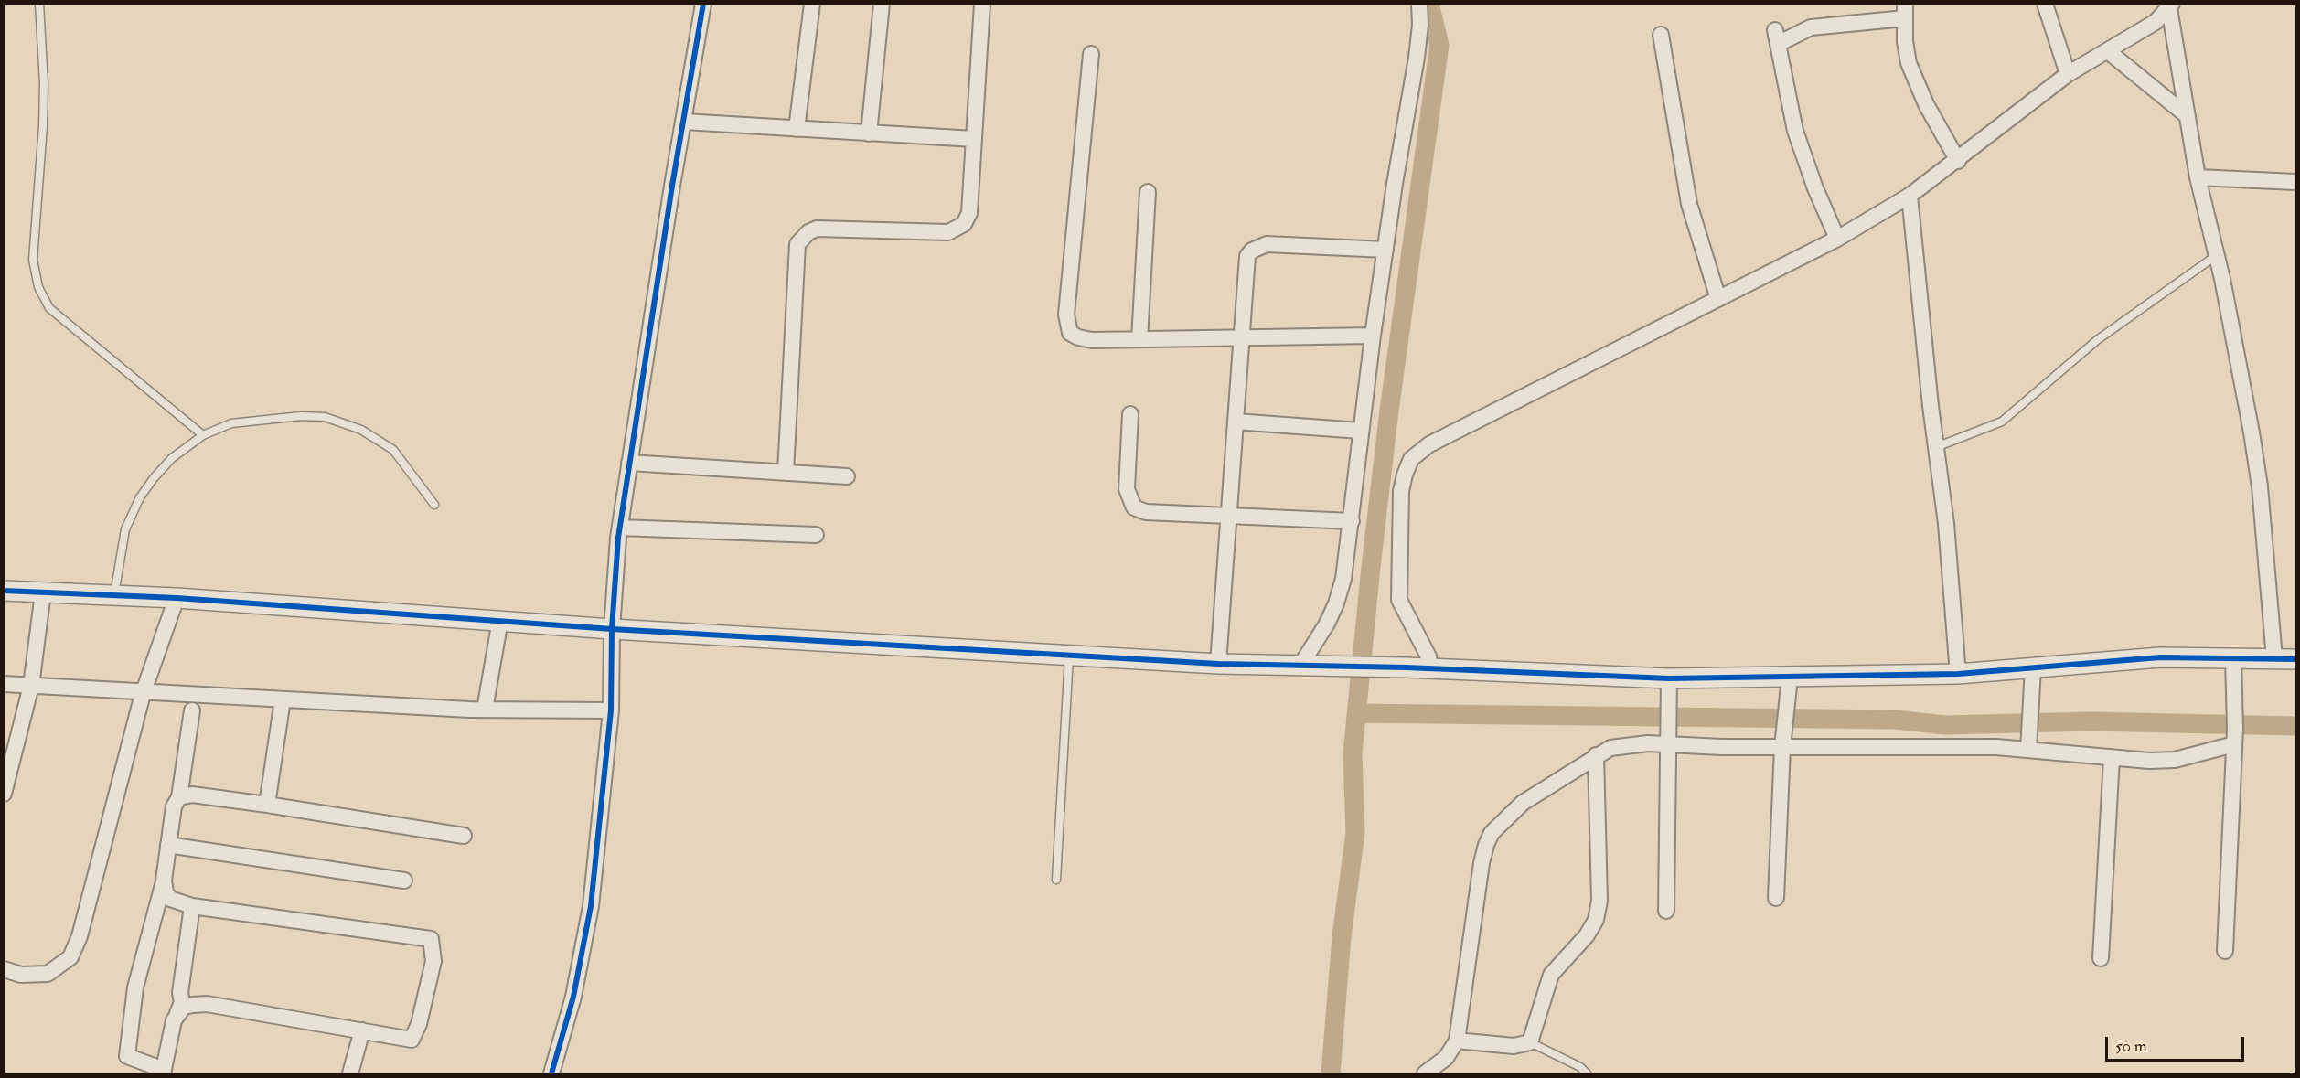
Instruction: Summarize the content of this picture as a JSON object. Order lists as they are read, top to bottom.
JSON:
{
  "scale_bar": "50 m"
}
